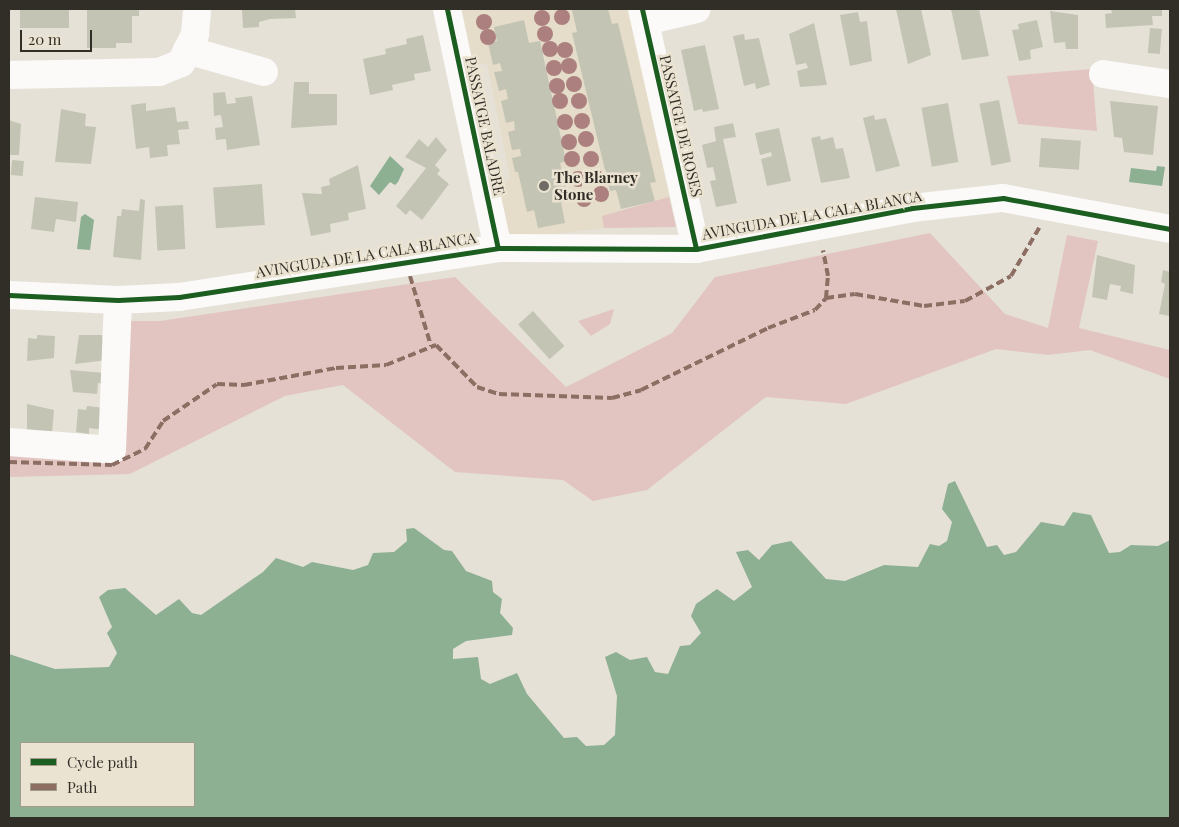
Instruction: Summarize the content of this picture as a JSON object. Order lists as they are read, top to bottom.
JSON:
{
  "streets": {
    "street": ["PASSATGE BALADRE", "PASSATGE DE ROSES", "AVINGUDA DE LA CALA BLANCA"]
  },
  "crossings": [
    ["PASSATGE BALADRE", "AVINGUDA DE LA CALA BLANCA"],
    ["PASSATGE DE ROSES", "AVINGUDA DE LA CALA BLANCA"]
  ],
  "places": ["The Blarney Stone"],
  "legend": ["Cycle path", "Path"],
  "scale_bar": "20 m"
}
